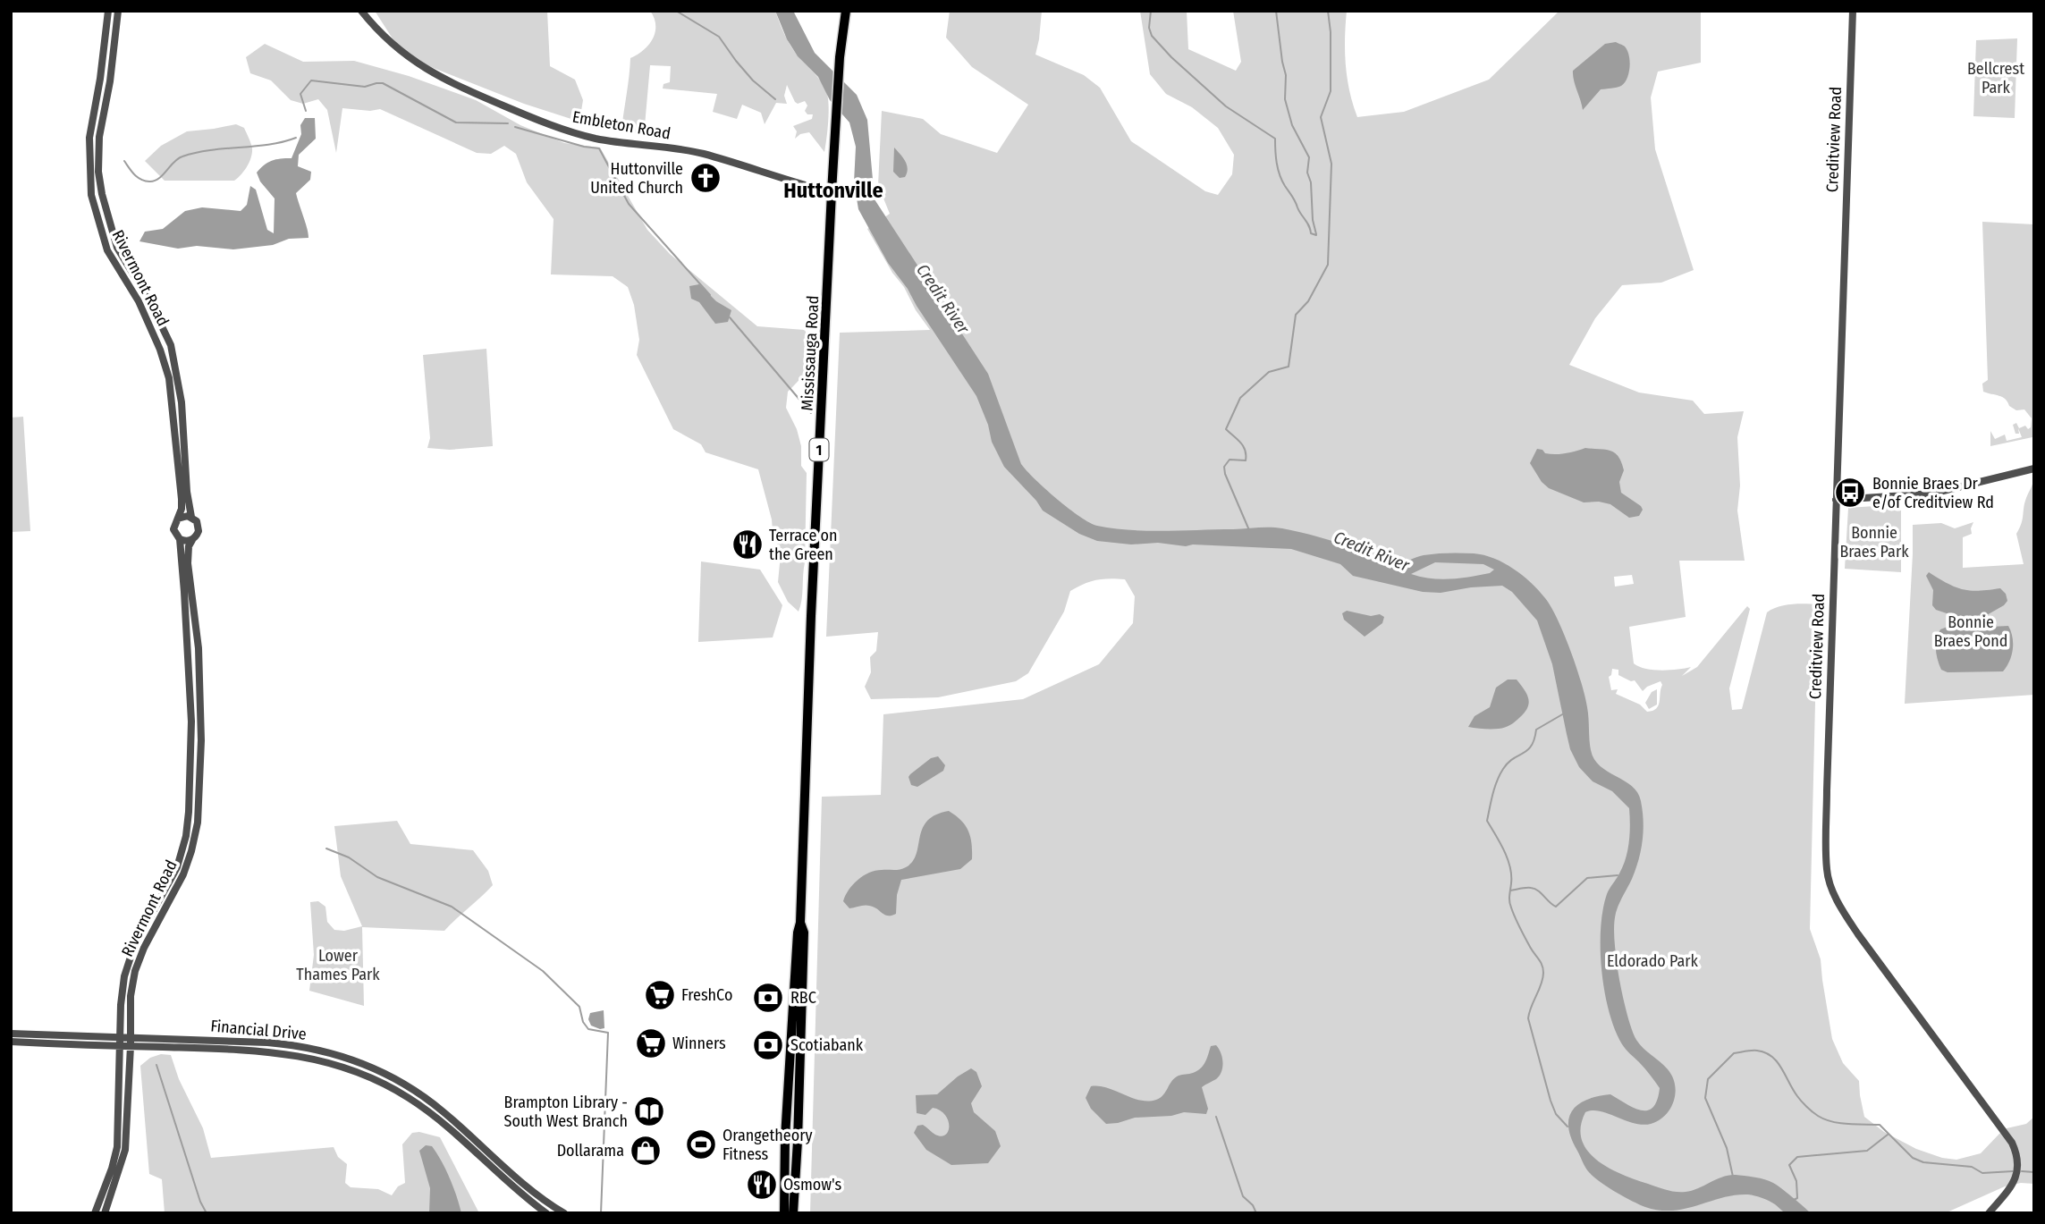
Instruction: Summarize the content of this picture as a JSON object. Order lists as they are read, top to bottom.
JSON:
{
  "streets": {
    "main road": ["Mississauga Road", "1"],
    "street": [
      "Embleton Road",
      "Creditview Road",
      "Rivermont Road",
      "Financial Drive"
    ]
  },
  "crossings": [
    ["Embleton Road", "Mississauga Road"],
    ["Rivermont Road", "Financial Drive"]
  ],
  "districts": ["Huttonville"],
  "water": ["Credit River"],
  "parks": [
    "Bellcrest Park",
    "Bonnie Braes Park",
    "Bonnie Braes Pond",
    "Lower Thames Park",
    "Eldorado Park"
  ],
  "places": {
    "church": ["Huttonville United Church"],
    "bus stop": ["Bonnie Braes Dr e/of Creditview Rd"],
    "restaurant": ["Terrace on the Green", "Osmow's"],
    "supermarket": ["FreshCo", "Winners"],
    "bank": ["RBC", "Scotiabank"],
    "library": ["Brampton Library - South West Branch"],
    "sports": ["Orangetheory Fitness"],
    "shop": ["Dollarama"]
  }
}
